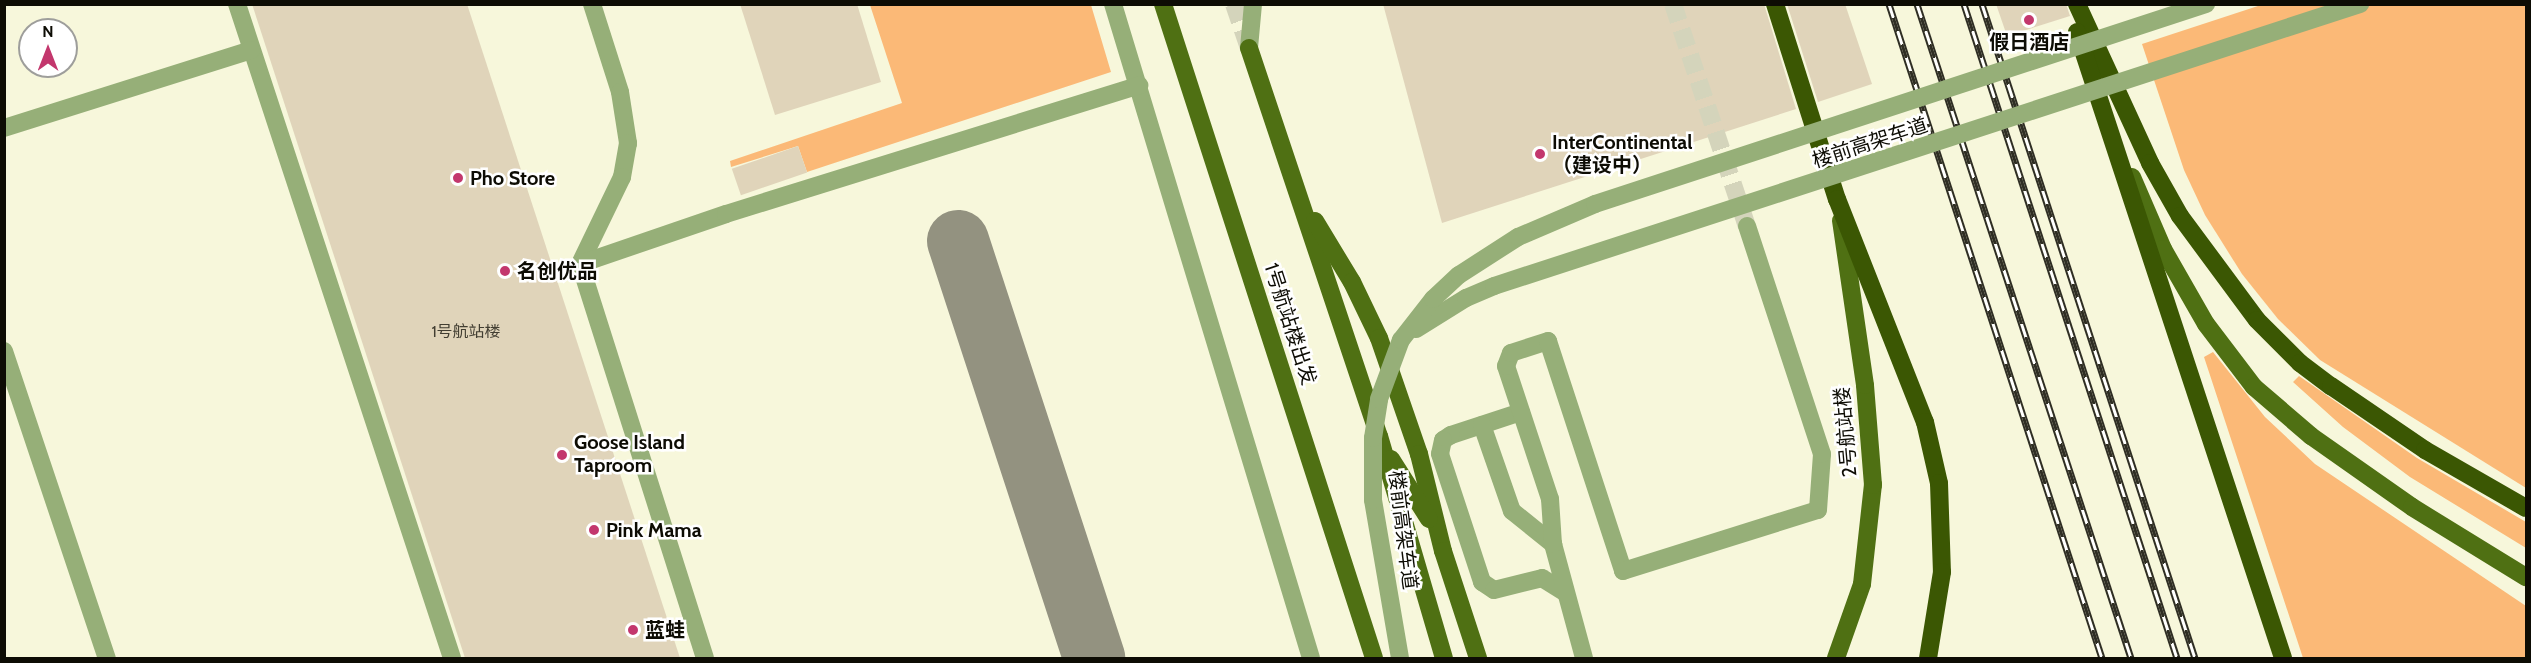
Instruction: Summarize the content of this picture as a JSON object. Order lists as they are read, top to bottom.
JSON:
{
  "streets": {
    "main road": ["1号航站楼出发", "2号航站楼"],
    "street": ["楼前高架车道"]
  },
  "places": [
    "假日酒店",
    "InterContinental （建设中）",
    "Pho Store",
    "名创优品",
    "Goose Island Taproom",
    "Pink Mama",
    "蓝蛙"
  ],
  "house_numbers": ["1号航站楼"],
  "north": "top"
}
